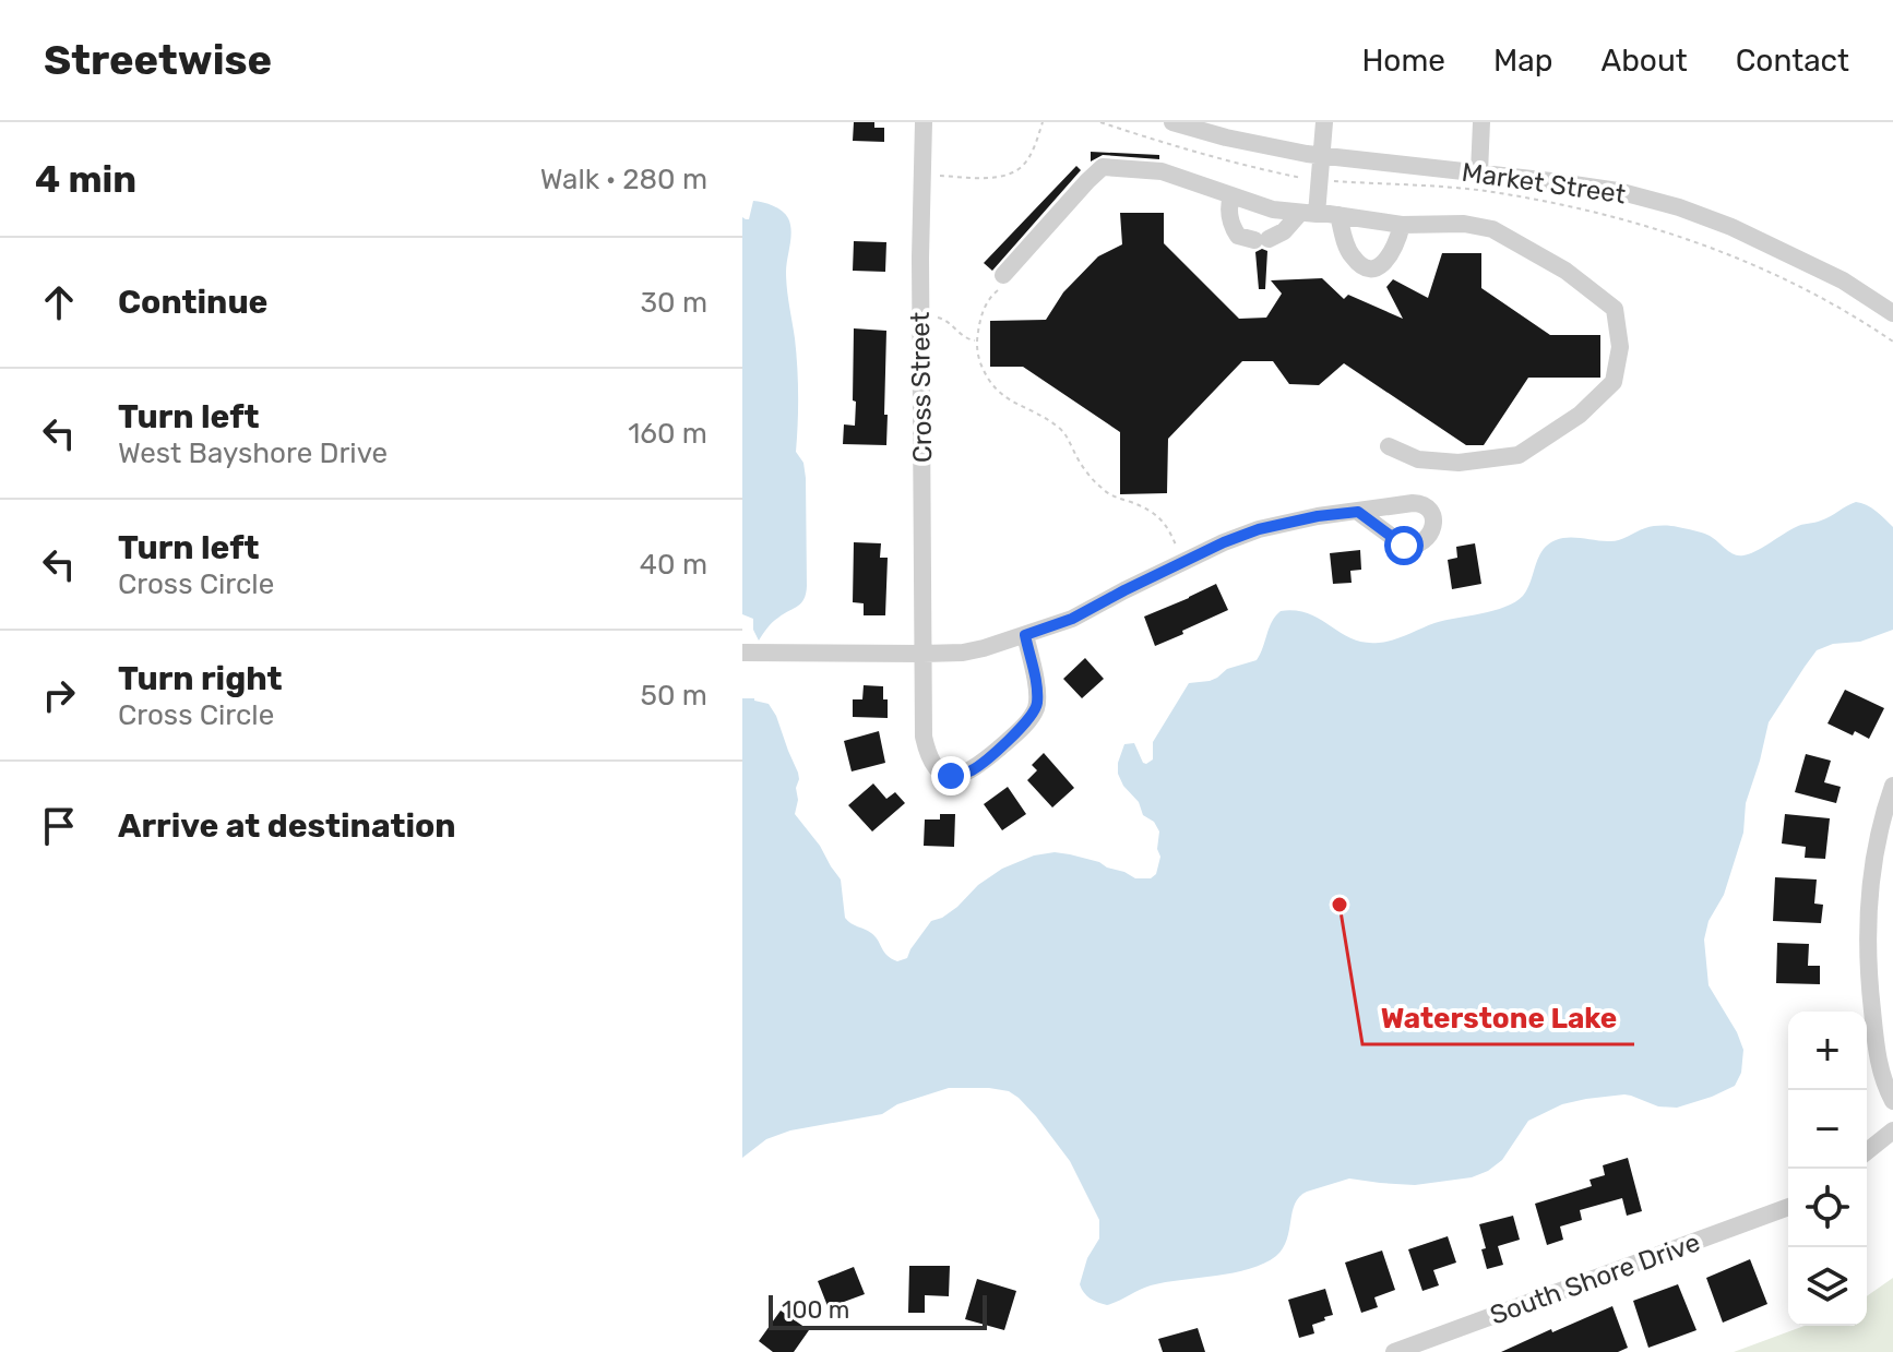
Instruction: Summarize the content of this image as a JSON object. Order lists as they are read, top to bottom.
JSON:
{
  "streets": {
    "street": ["Market Street", "Cross Street", "South Shore Drive"]
  },
  "places": ["Waterstone Lake"],
  "scale_bar": "100 m",
  "page": {
    "header": "Streetwise",
    "nav": [
      "Home",
      "Map",
      "About",
      "Contact"
    ],
    "heading": ["4 min", "Walk · 280 m"],
    "list": [
      ["Continue", "30 m"],
      ["Turn left", "West Bayshore Drive", "160 m"],
      ["Turn left", "Cross Circle", "40 m"],
      ["Turn right", "Cross Circle", "50 m"],
      "Arrive at destination"
    ],
    "map_buttons": ["+", "−"],
    "scale": "100 m"
  }
}
